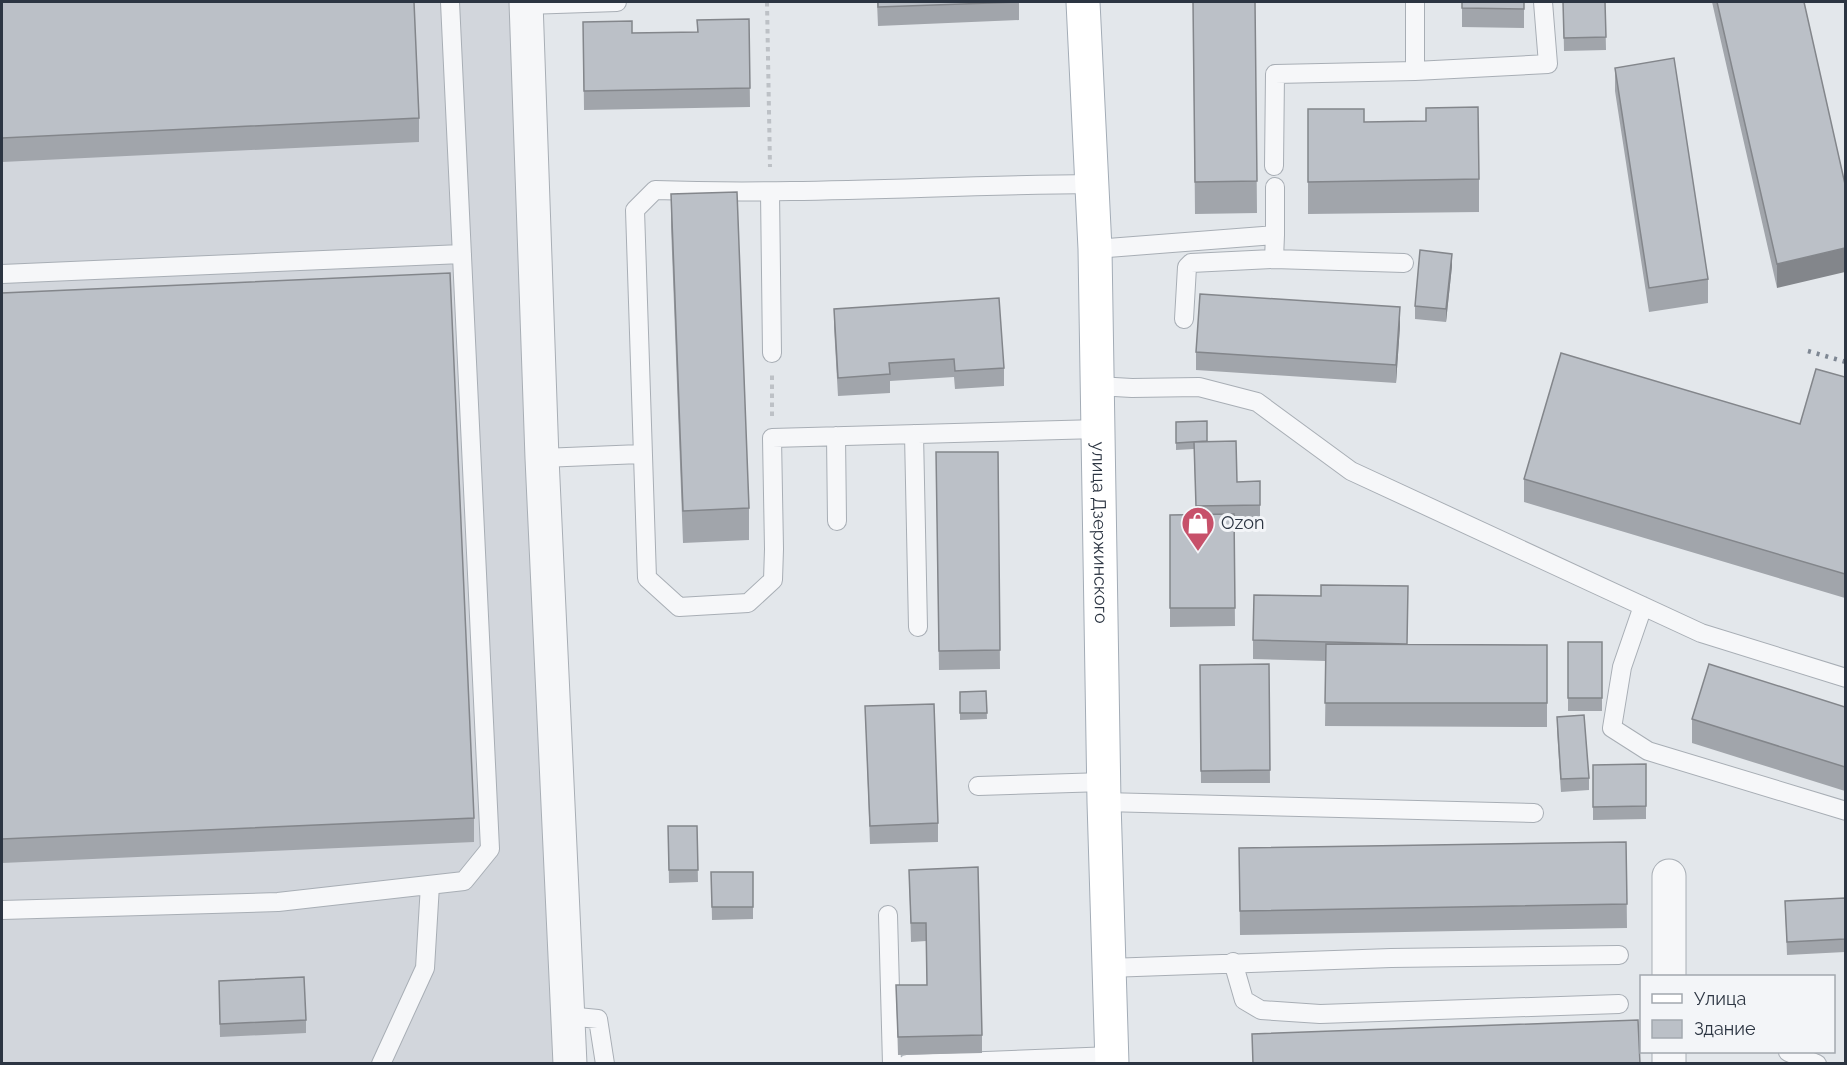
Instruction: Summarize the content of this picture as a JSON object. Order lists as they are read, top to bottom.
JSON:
{
  "streets": {
    "main road": ["улица Дзержинского"]
  },
  "places": {
    "shop": ["Ozon"]
  },
  "legend": ["Улица", "Здание"]
}
